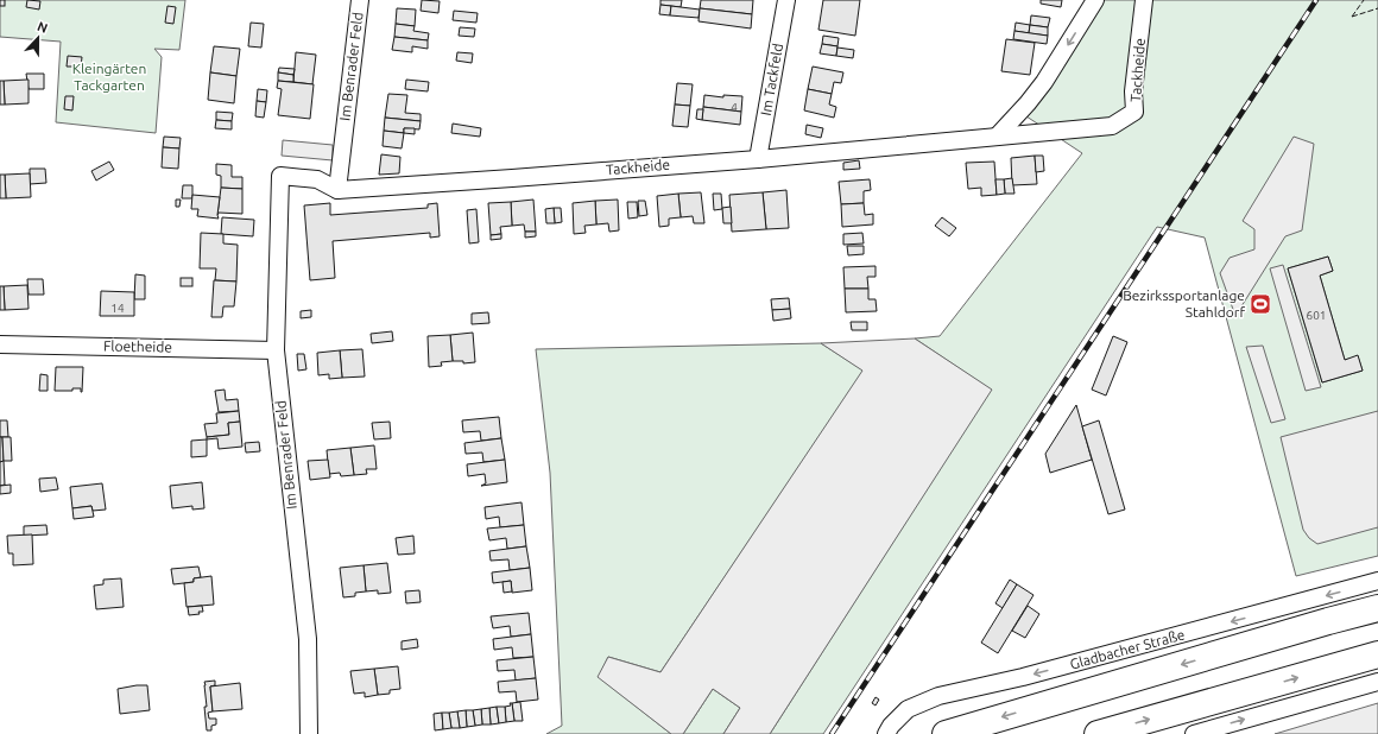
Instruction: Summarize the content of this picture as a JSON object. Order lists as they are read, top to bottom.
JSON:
{
  "streets": {
    "main road": ["Gladbacher Straße"],
    "street": [
      "Im Benrader Feld",
      "Tackheide",
      "Im Tackfeld",
      "Floetheide"
    ]
  },
  "crossings": [
    ["Im Benrader Feld", "Tackheide"],
    ["Im Benrader Feld", "Floetheide"],
    ["Tackheide", "Im Tackfeld"]
  ],
  "one_way": ["Gladbacher Straße"],
  "parks": ["Kleingärten Tackgarten"],
  "places": {
    "sports": ["Bezirkssportanlage Stahldorf"]
  },
  "house_numbers": ["4", "14", "601"],
  "north": "top"
}
